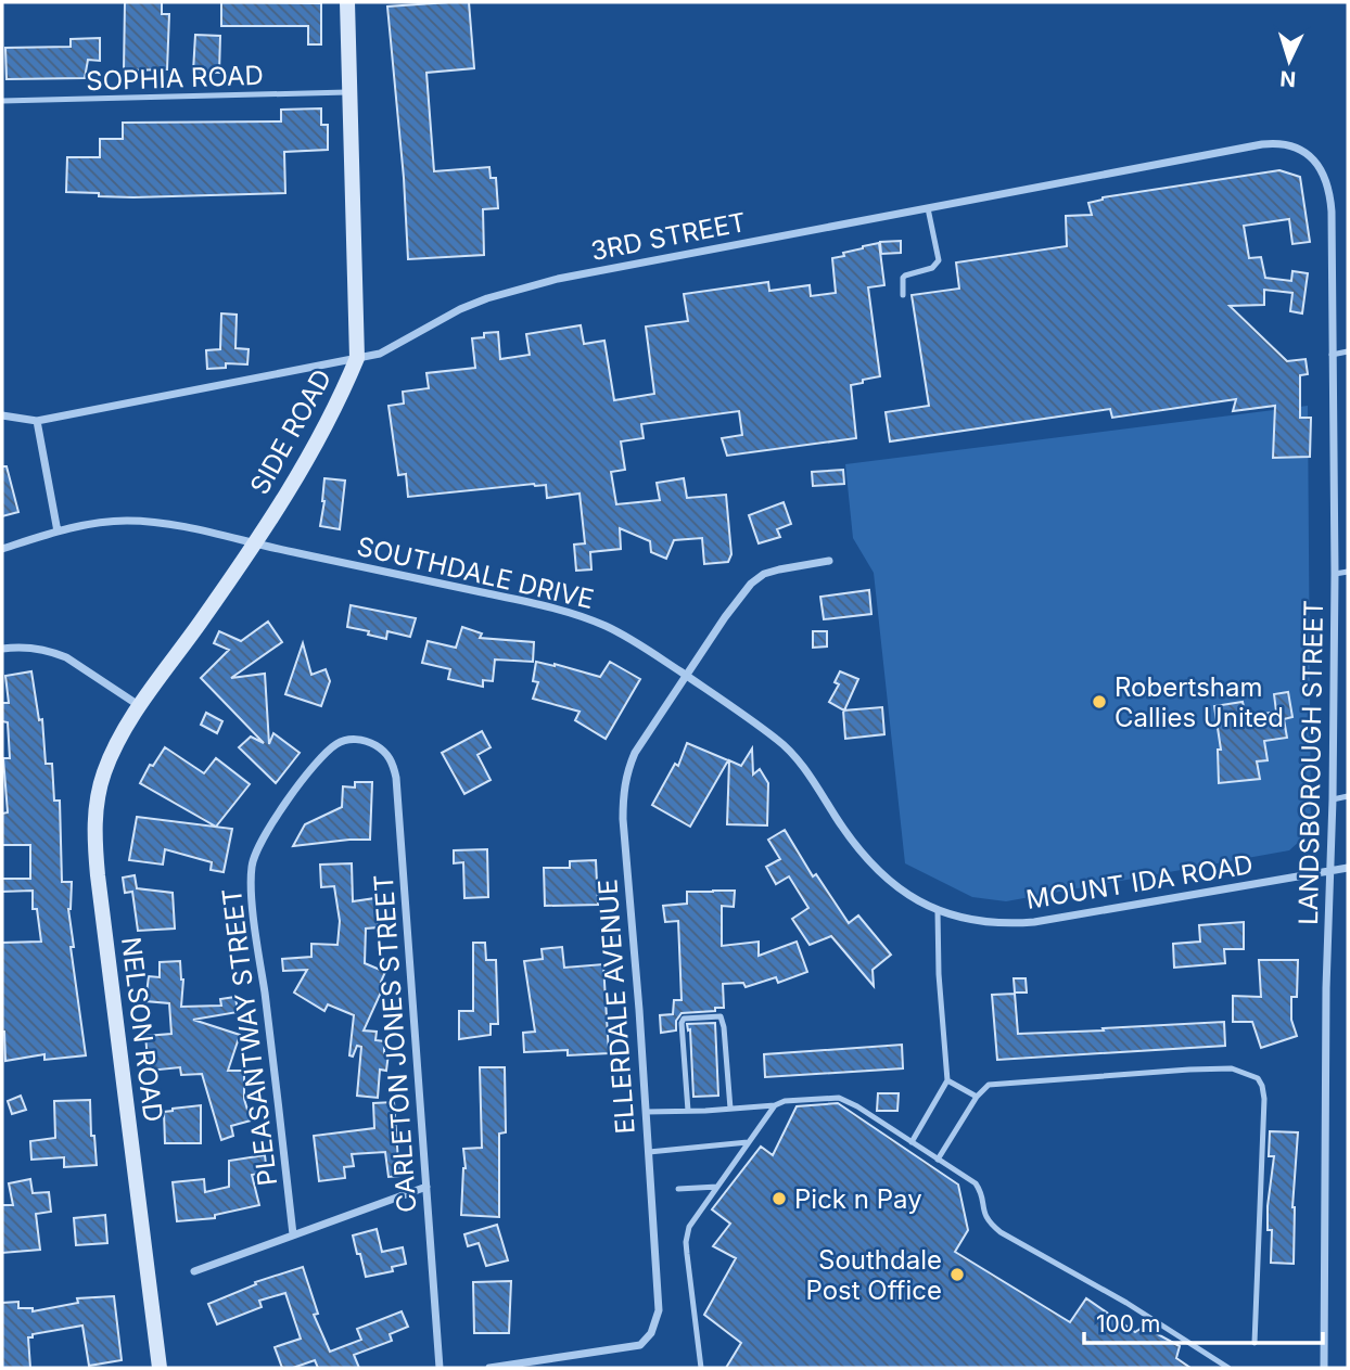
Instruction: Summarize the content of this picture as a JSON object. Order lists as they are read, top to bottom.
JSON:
{
  "streets": {
    "street": [
      "3RD STREET",
      "SIDE ROAD",
      "SOUTHDALE DRIVE",
      "LANDSBOROUGH STREET",
      "MOUNT IDA ROAD",
      "ELLERDALE AVENUE",
      "NELSON ROAD",
      "PLEASANTWAY STREET",
      "CARLETON JONES STREET"
    ],
    "lane": ["SOPHIA ROAD"]
  },
  "crossings": [
    ["SOPHIA ROAD", "SIDE ROAD"],
    ["3RD STREET", "SIDE ROAD"],
    ["3RD STREET", "LANDSBOROUGH STREET"],
    ["SIDE ROAD", "SOUTHDALE DRIVE"],
    ["SIDE ROAD", "NELSON ROAD"],
    ["SOUTHDALE DRIVE", "MOUNT IDA ROAD"],
    ["SOUTHDALE DRIVE", "ELLERDALE AVENUE"],
    ["LANDSBOROUGH STREET", "MOUNT IDA ROAD"],
    ["PLEASANTWAY STREET", "CARLETON JONES STREET"]
  ],
  "places": ["Robertsham Callies United", "Pick n Pay", "Southdale Post Office"],
  "scale_bar": "100 m",
  "north": "bottom"
}
